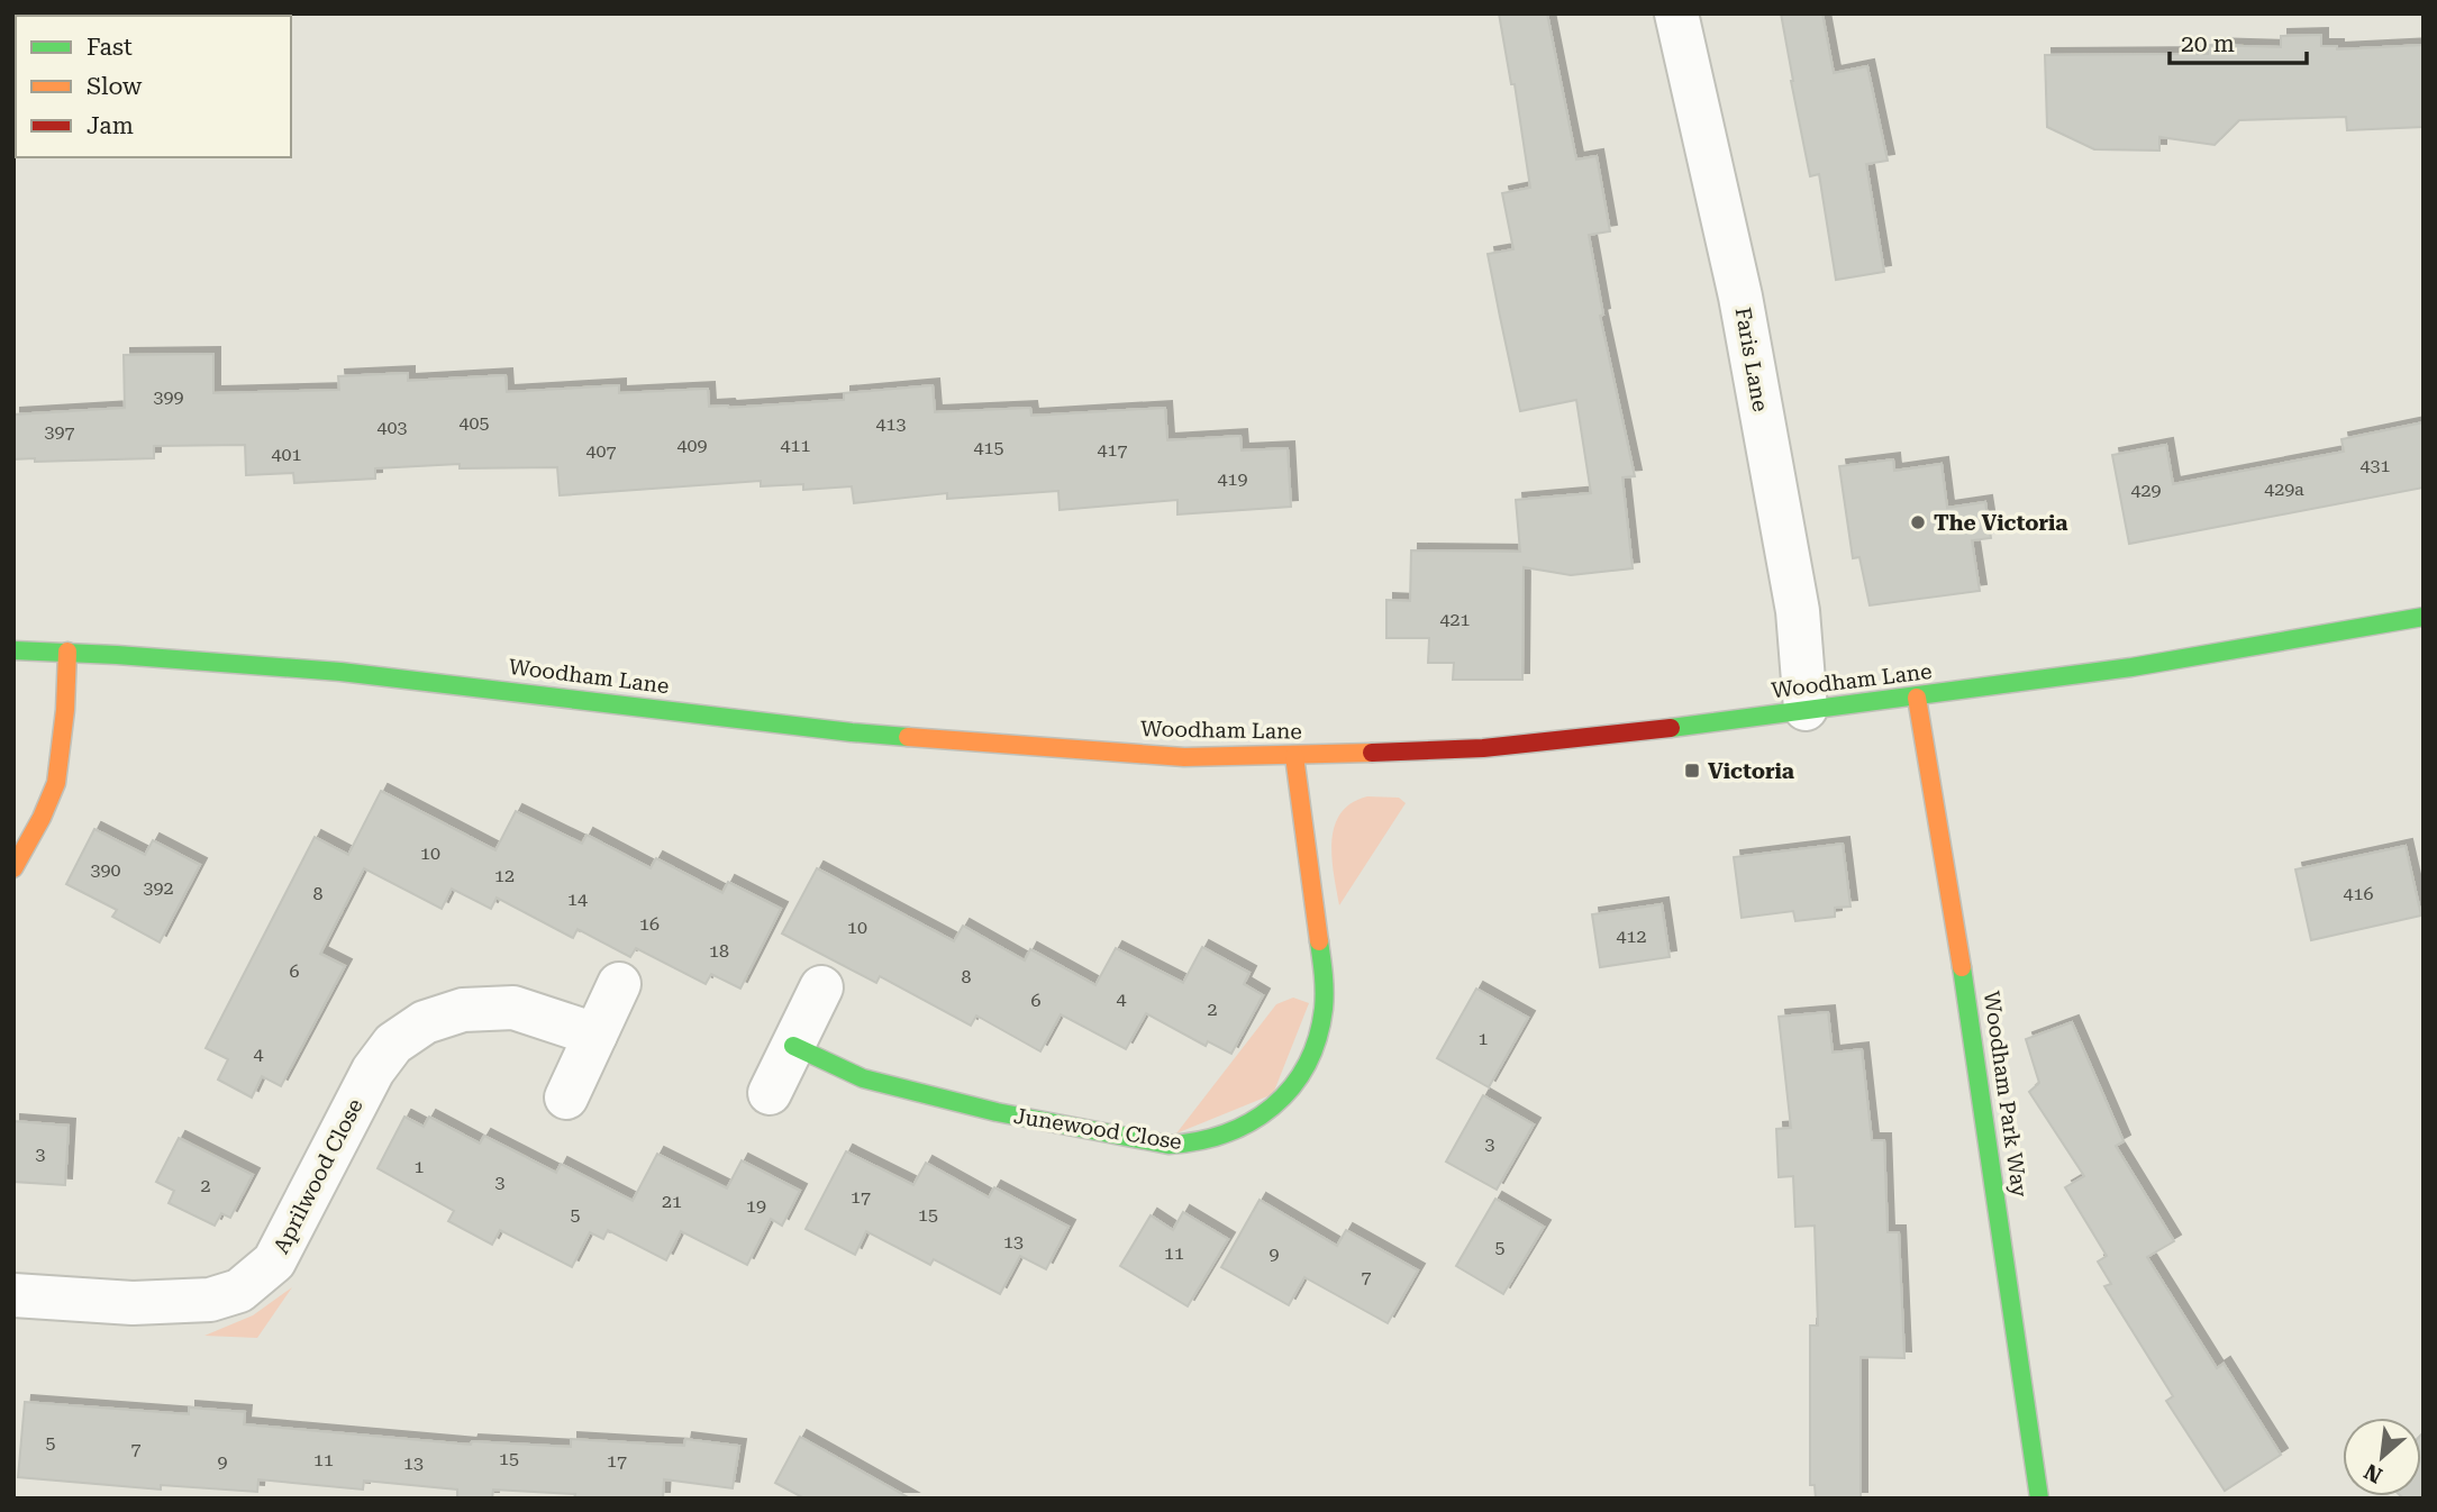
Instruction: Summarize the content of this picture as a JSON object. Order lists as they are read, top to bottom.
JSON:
{
  "streets": {
    "main road": ["Woodham Lane", "Woodham Park Way", "Junewood Close"],
    "street": ["Faris Lane", "Aprilwood Close"]
  },
  "crossings": [
    ["Faris Lane", "Woodham Lane"],
    ["Woodham Lane", "Woodham Park Way"],
    ["Woodham Lane", "Junewood Close"]
  ],
  "places": {
    "other": ["The Victoria"],
    "transit": ["Victoria"]
  },
  "house_numbers": [
    "399",
    "405",
    "413",
    "403",
    "397",
    "409",
    "411",
    "415",
    "417",
    "407",
    "401",
    "431",
    "419",
    "429a",
    "429",
    "421",
    "10",
    "390",
    "12",
    "392",
    "8",
    "416",
    "14",
    "16",
    "10",
    "412",
    "18",
    "6",
    "8",
    "4",
    "6",
    "2",
    "1",
    "4",
    "3",
    "3",
    "1",
    "3",
    "2",
    "17",
    "21",
    "19",
    "5",
    "15",
    "13",
    "5",
    "11",
    "9",
    "7",
    "5",
    "7",
    "15",
    "11",
    "17",
    "9",
    "13"
  ],
  "legend": ["Fast", "Slow", "Jam"],
  "scale_bar": "20 m",
  "north": "bottom left"
}
